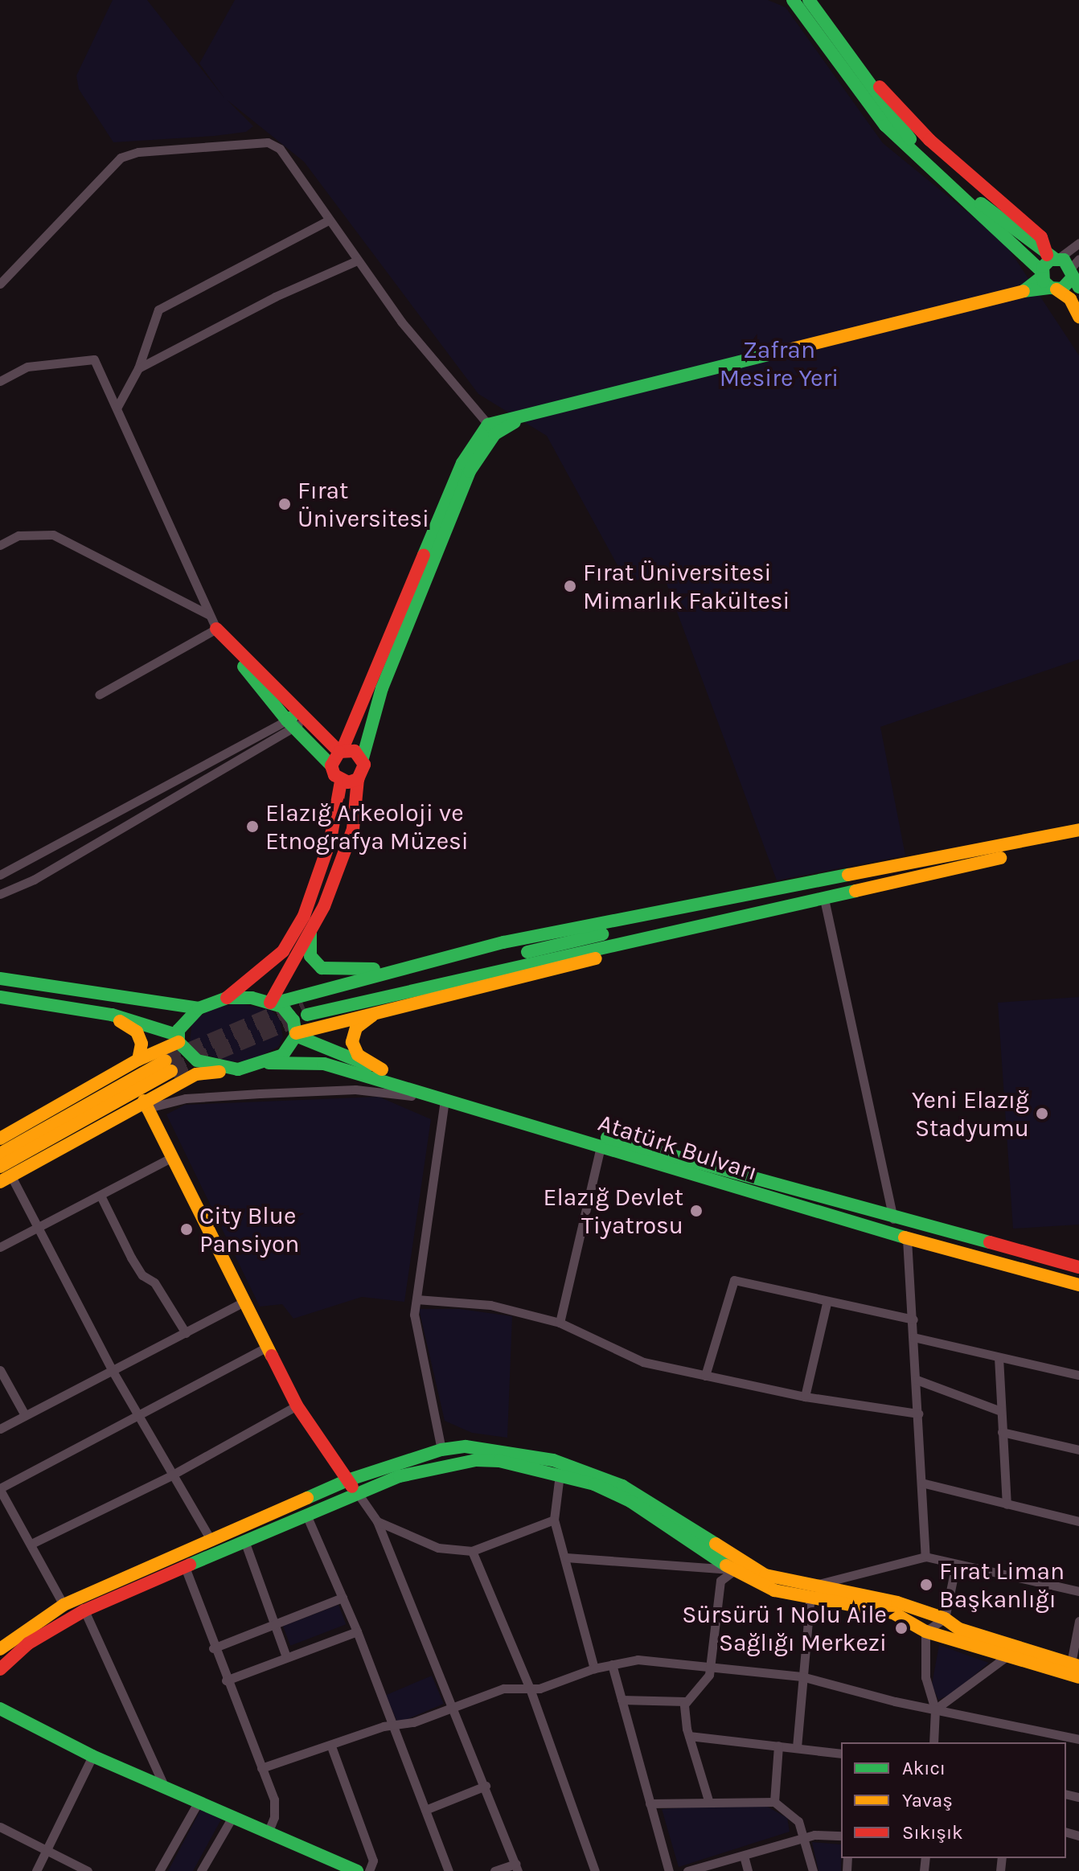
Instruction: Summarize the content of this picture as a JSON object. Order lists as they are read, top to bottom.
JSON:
{
  "streets": {
    "main road": ["Atatürk Bulvarı"]
  },
  "parks": ["Zafran Mesire Yeri"],
  "places": [
    "Fırat Üniversitesi",
    "Fırat Üniversitesi Mimarlık Fakültesi",
    "Elazığ Arkeoloji ve Etnografya Müzesi",
    "Yeni Elazığ Stadyumu",
    "Elazığ Devlet Tiyatrosu",
    "City Blue Pansiyon",
    "Fırat Liman Başkanlığı",
    "Sürsürü 1 Nolu Aile Sağlığı Merkezi"
  ],
  "legend": ["Akıcı", "Yavaş", "Sıkışık"]
}
